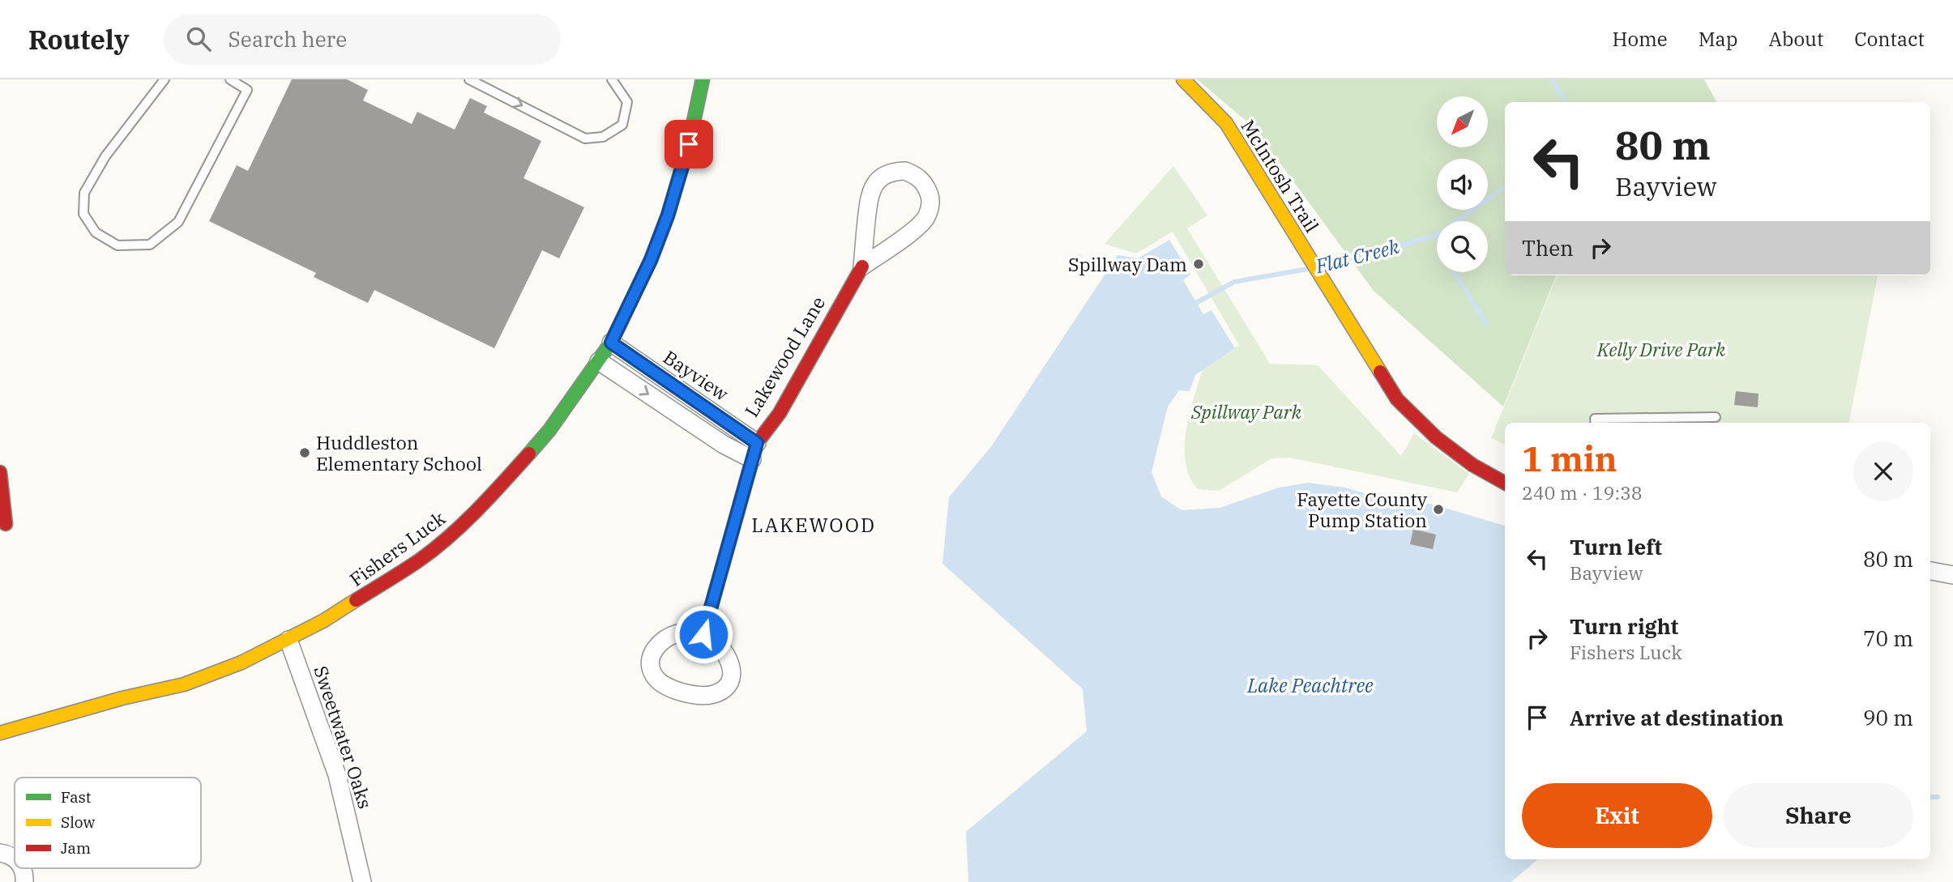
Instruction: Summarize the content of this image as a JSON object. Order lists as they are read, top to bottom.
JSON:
{
  "streets": {
    "street": [
      "McIntosh Trail",
      "Lakewood Lane",
      "Bayview",
      "Fishers Luck",
      "Sweetwater Oaks"
    ]
  },
  "crossings": [
    ["Lakewood Lane", "Bayview"],
    ["Bayview", "Fishers Luck"],
    ["Fishers Luck", "Sweetwater Oaks"]
  ],
  "districts": ["LAKEWOOD"],
  "water": ["Flat Creek", "Lake Peachtree"],
  "parks": ["Kelly Drive Park", "Spillway Park"],
  "places": ["Spillway Dam", "Huddleston Elementary School", "Fayette County Pump Station"],
  "legend": ["Fast", "Slow", "Jam"],
  "north": "bottom left",
  "page": {
    "header": "Routely",
    "search": "Search here",
    "nav": [
      "Home",
      "Map",
      "About",
      "Contact"
    ],
    "turn": ["80 m", "Bayview"],
    "then": "Then",
    "heading": ["1 min", "240 m · 19:38"],
    "list": [
      {
        "name": "Turn left",
        "note": "Bayview",
        "value": "80 m"
      },
      {
        "name": "Turn right",
        "note": "Fishers Luck",
        "value": "70 m"
      },
      {
        "name": "Arrive at destination",
        "value": "90 m"
      }
    ],
    "buttons": ["Exit", "Share"]
  }
}
